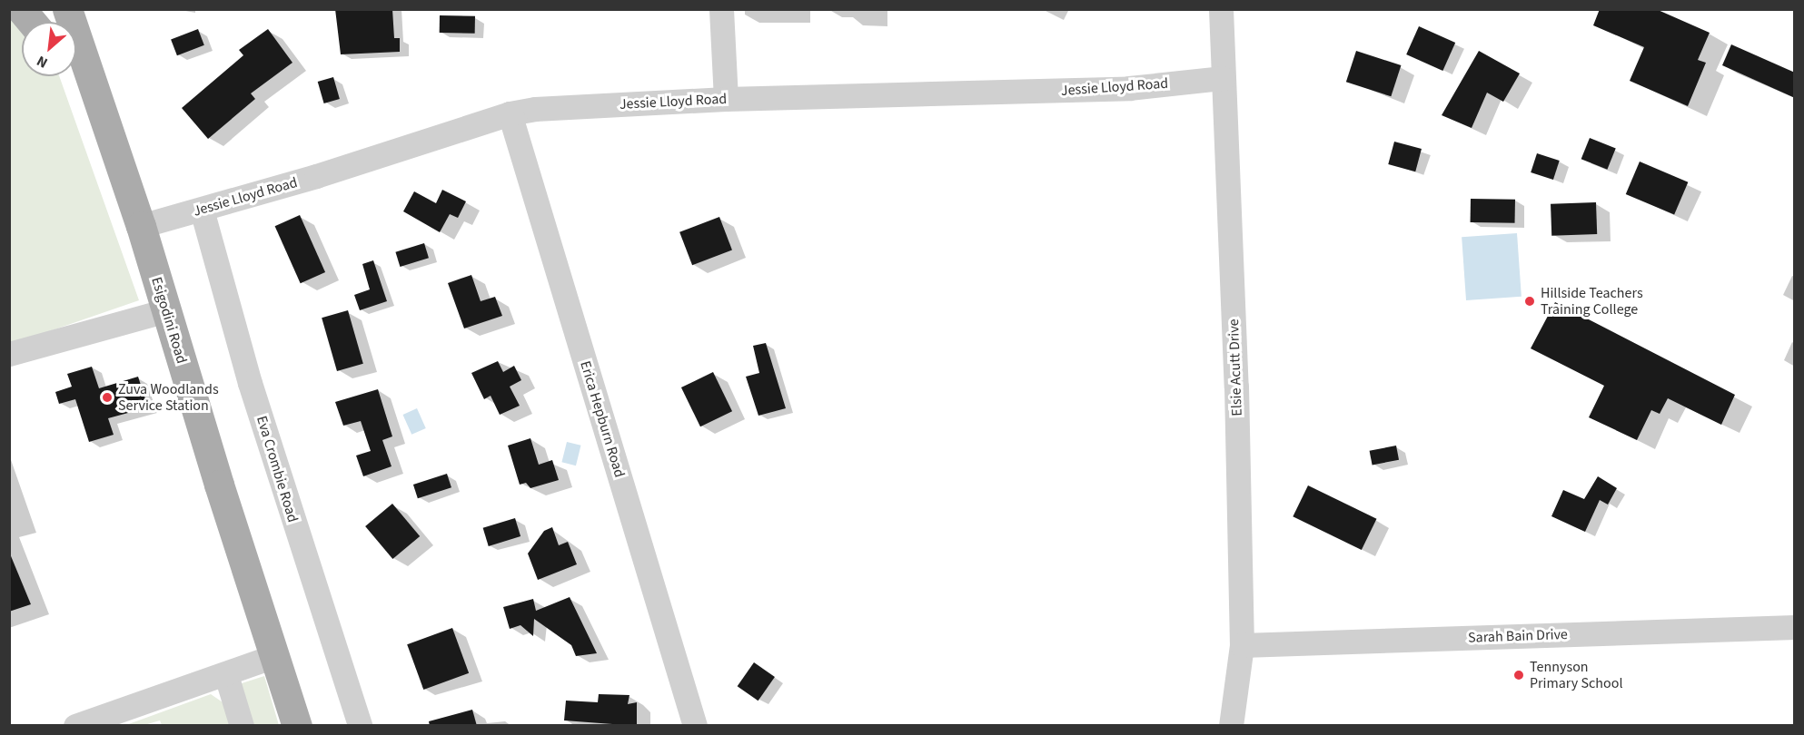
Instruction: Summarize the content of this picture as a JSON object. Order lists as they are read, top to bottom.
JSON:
{
  "streets": {
    "main road": ["Esigodini Road"],
    "street": [
      "Jessie Lloyd Road",
      "Elsie Acutt Drive",
      "Erica Hepburn Road",
      "Eva Crombie Road",
      "Sarah Bain Drive"
    ]
  },
  "crossings": [
    ["Jessie Lloyd Road", "Esigodini Road"],
    ["Jessie Lloyd Road", "Elsie Acutt Drive"],
    ["Jessie Lloyd Road", "Erica Hepburn Road"],
    ["Jessie Lloyd Road", "Eva Crombie Road"],
    ["Elsie Acutt Drive", "Sarah Bain Drive"]
  ],
  "places": ["Hillside Teachers Training College", "Zuva Woodlands Service Station", "Tennyson Primary School"],
  "north": "bottom left"
}
